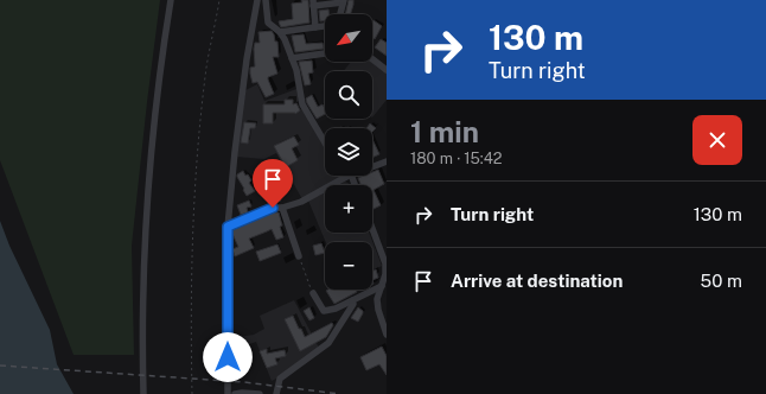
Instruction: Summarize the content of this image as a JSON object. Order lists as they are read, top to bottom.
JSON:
{
  "north": "bottom left",
  "page": {
    "turn": ["130 m", "Turn right"],
    "map_buttons": ["+", "−"],
    "heading": ["1 min", "180 m · 15:42"],
    "list": [
      {
        "name": "Turn right",
        "value": "130 m"
      },
      {
        "name": "Arrive at destination",
        "value": "50 m"
      }
    ]
  }
}
